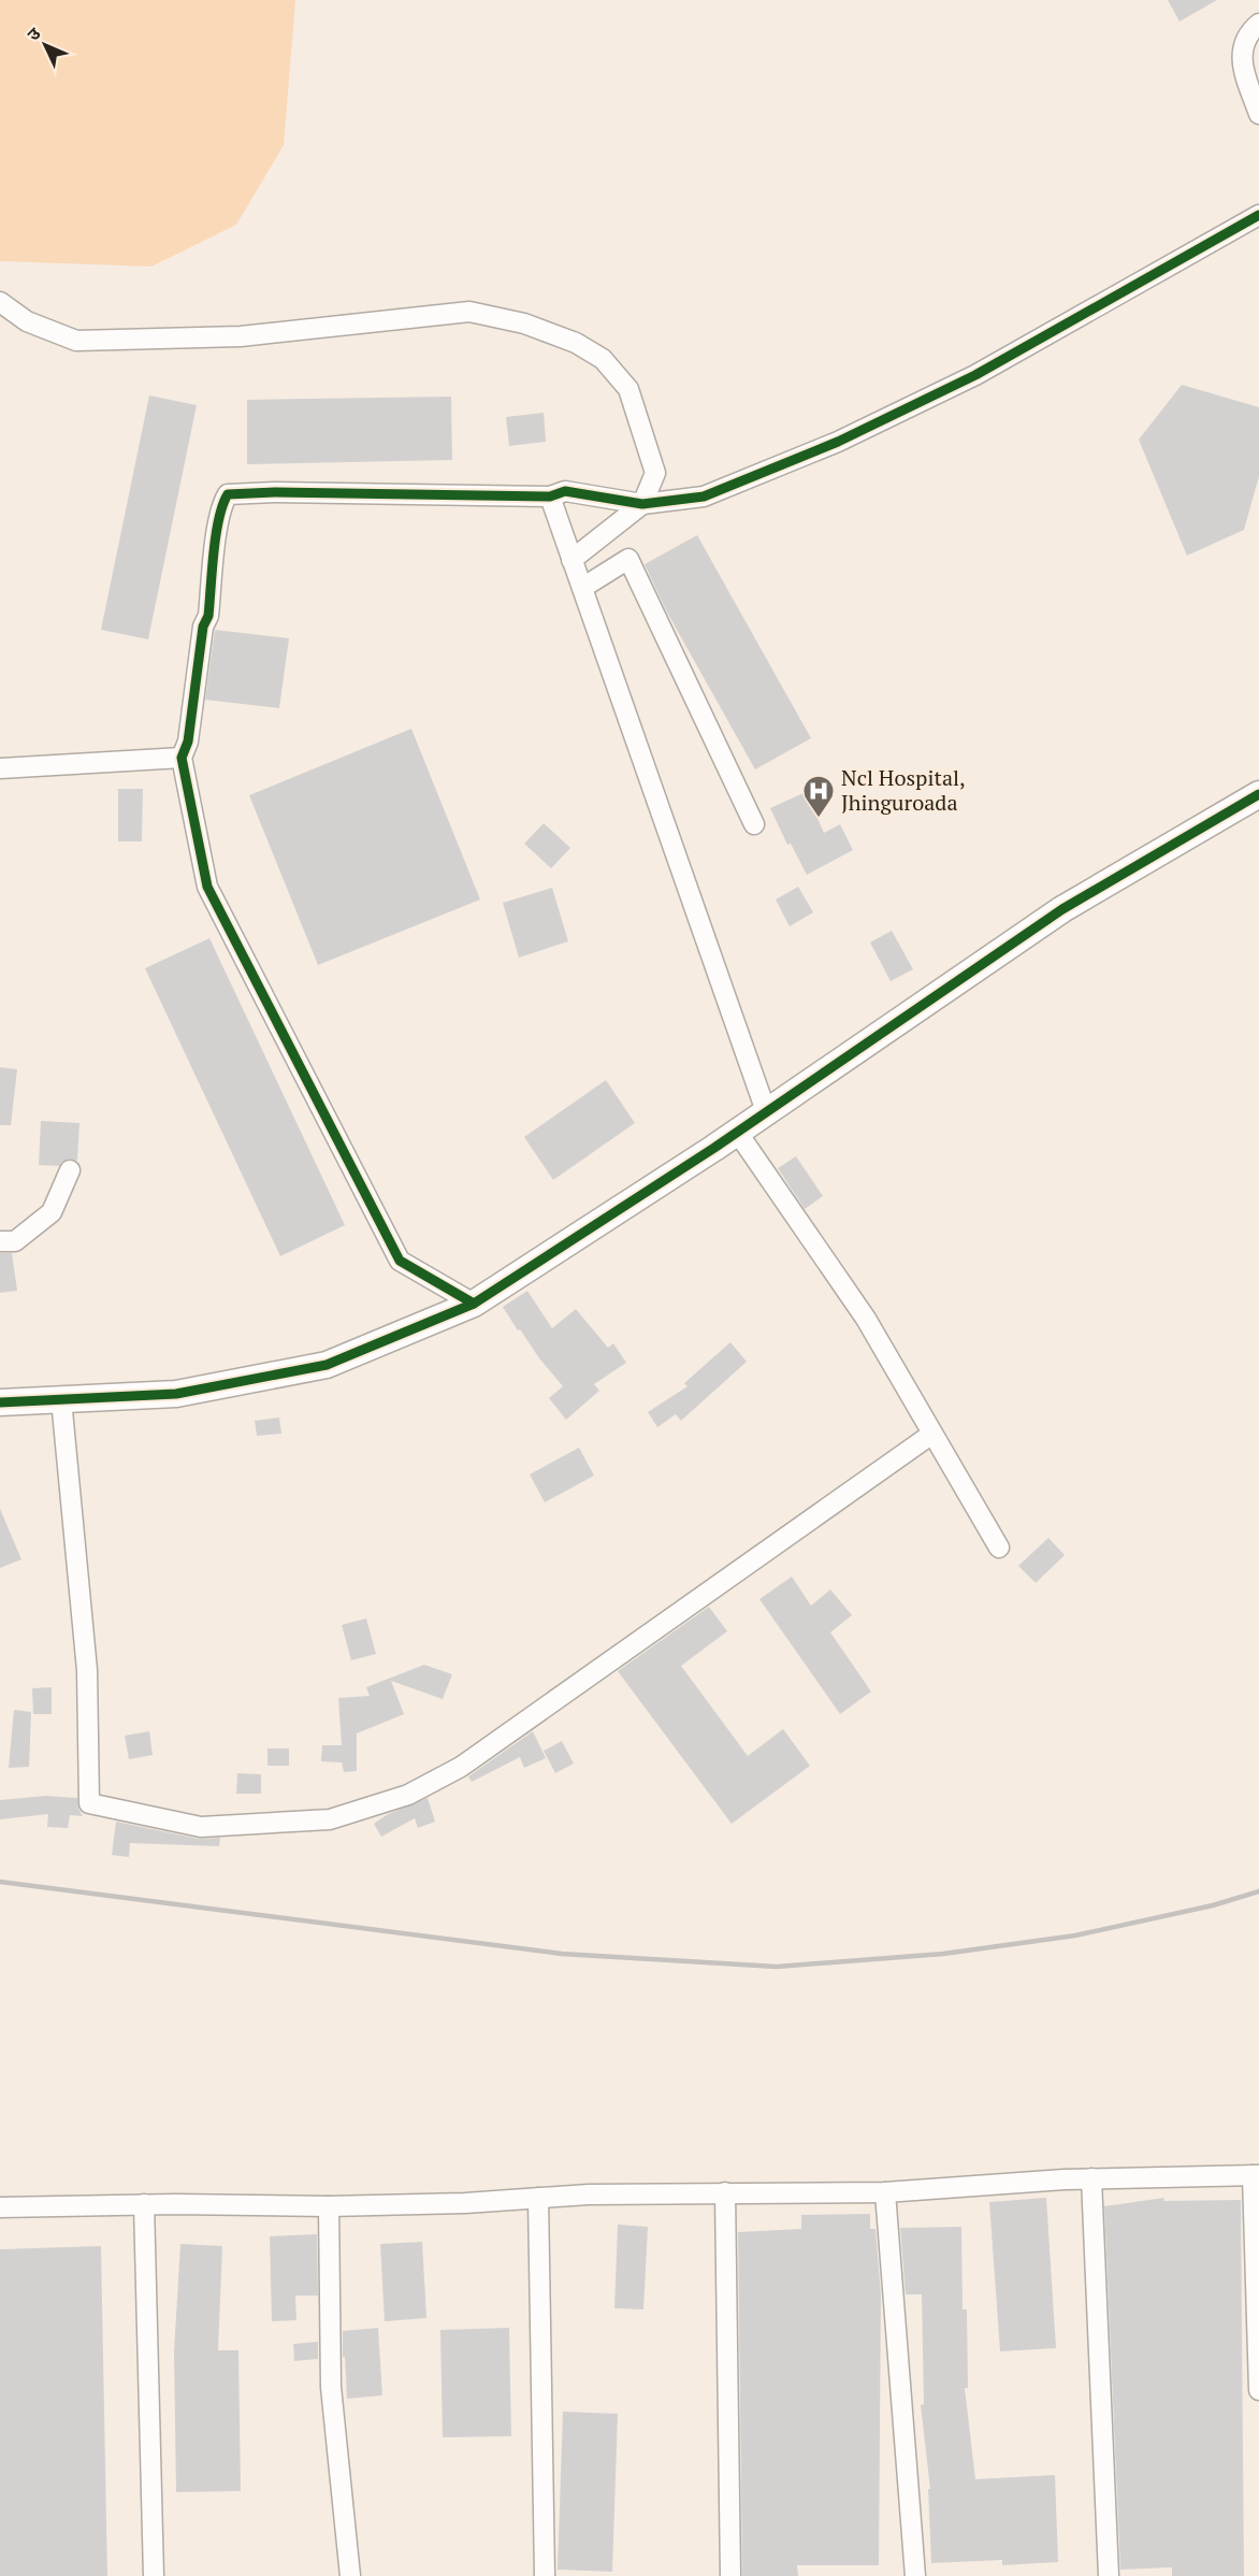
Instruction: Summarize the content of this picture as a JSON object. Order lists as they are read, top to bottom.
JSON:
{
  "places": {
    "hospital": ["Ncl Hospital, Jhinguroada"]
  },
  "north": "top left"
}
